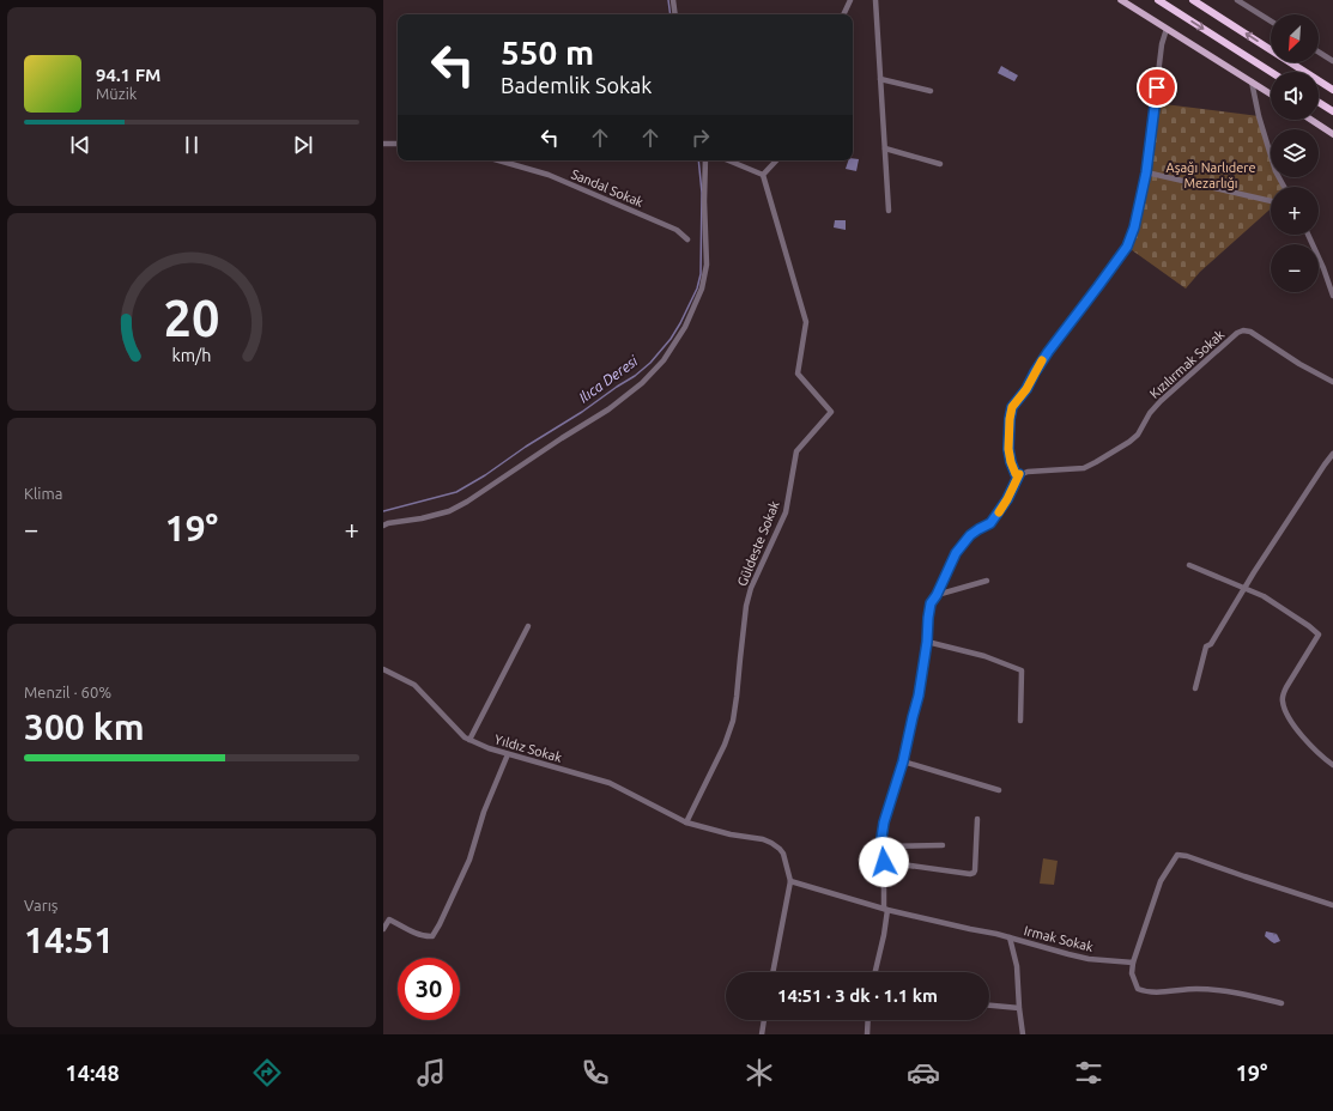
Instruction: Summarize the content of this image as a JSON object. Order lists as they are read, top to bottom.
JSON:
{
  "streets": {
    "street": [
      "Sandal Sokak",
      "Kızılırmak Sokak",
      "Güldeste Sokak",
      "Yıldız Sokak",
      "Irmak Sokak"
    ]
  },
  "crossings": [
    ["Güldeste Sokak", "Yıldız Sokak"],
    ["Yıldız Sokak", "Irmak Sokak"]
  ],
  "water": ["Ilıca Deresi"],
  "parks": ["Aşağı Narlıdere Mezarlığı"],
  "north": "bottom left",
  "page": {
    "map_buttons": ["+", "−"],
    "turn": ["550 m", "Bademlik Sokak"],
    "song": ["94.1 FM", "Müzik"],
    "tile": [
      "Klima",
      ["Menzil · 60%", "300 km"],
      ["Varış", "14:51"]
    ],
    "heat": ["−", "19°", "+"],
    "limit": "30",
    "trip": "14:51 · 3 dk · 1.1 km",
    "tabs": ["14:48", "19°"],
    "gauge": ["20", "km/h"]
  }
}
